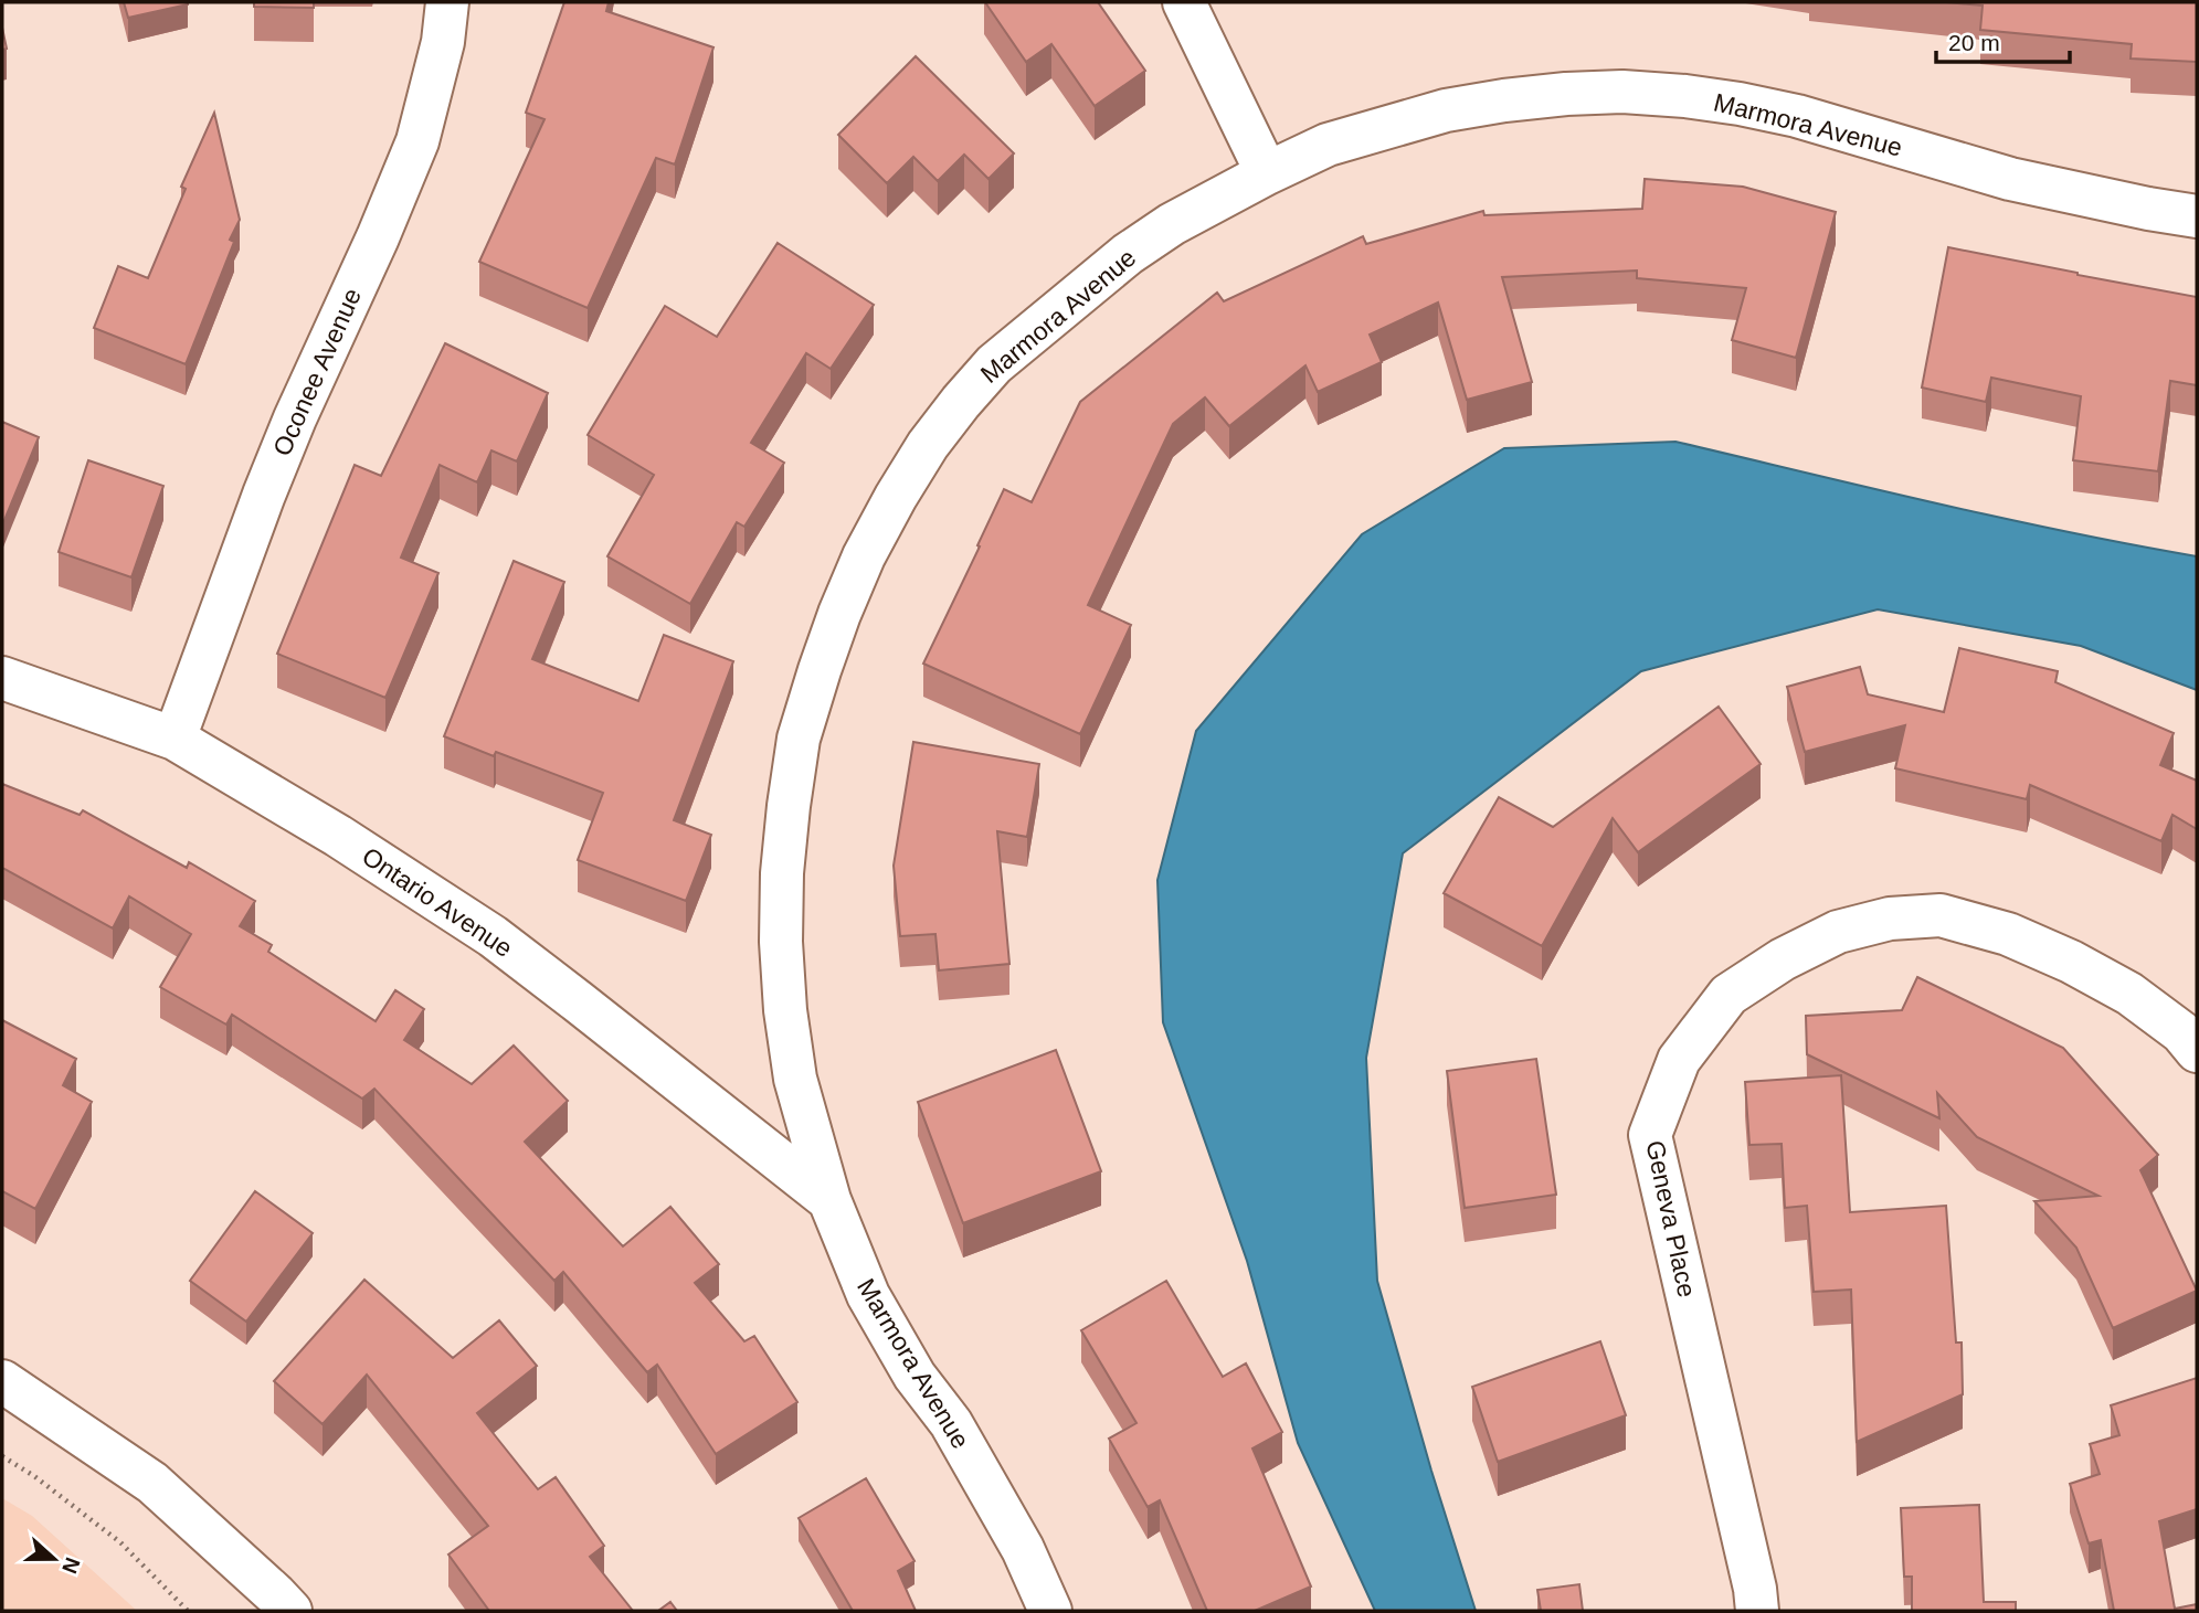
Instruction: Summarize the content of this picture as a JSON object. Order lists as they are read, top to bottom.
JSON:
{
  "streets": {
    "street": [
      "Marmora Avenue",
      "Oconee Avenue",
      "Ontario Avenue",
      "Geneva Place"
    ]
  },
  "crossings": [
    ["Marmora Avenue", "Ontario Avenue"],
    ["Oconee Avenue", "Ontario Avenue"]
  ],
  "scale_bar": "20 m",
  "north": "right"
}
